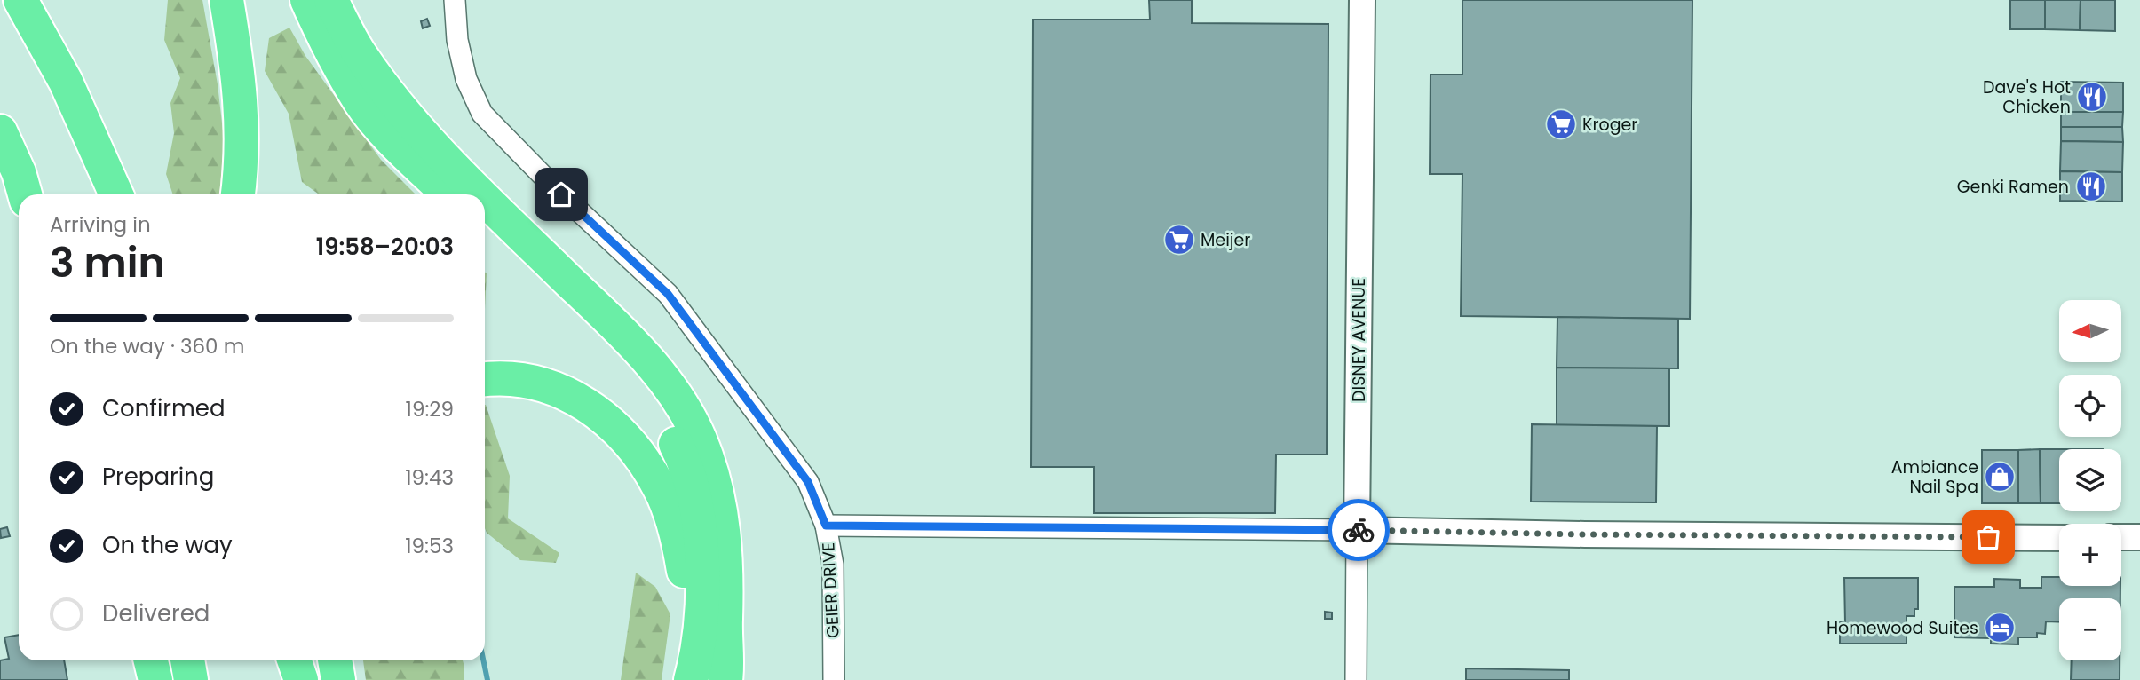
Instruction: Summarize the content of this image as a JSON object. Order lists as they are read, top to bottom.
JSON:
{
  "streets": {
    "street": ["DISNEY AVENUE", "GEIER DRIVE"]
  },
  "places": {
    "restaurant": ["Dave's Hot Chicken", "Genki Ramen"],
    "supermarket": ["Kroger", "Meijer"],
    "shop": ["Ambiance Nail Spa"],
    "hotel": ["Homewood Suites"]
  },
  "north": "left",
  "page": {
    "heading": ["3 min", "Arriving in", "19:58–20:03"],
    "map_buttons": ["+", "−"],
    "bar": "On the way · 360 m",
    "list": [
      ["Confirmed", "19:29"],
      ["Preparing", "19:43"],
      ["On the way", "19:53"],
      "Delivered"
    ]
  }
}
